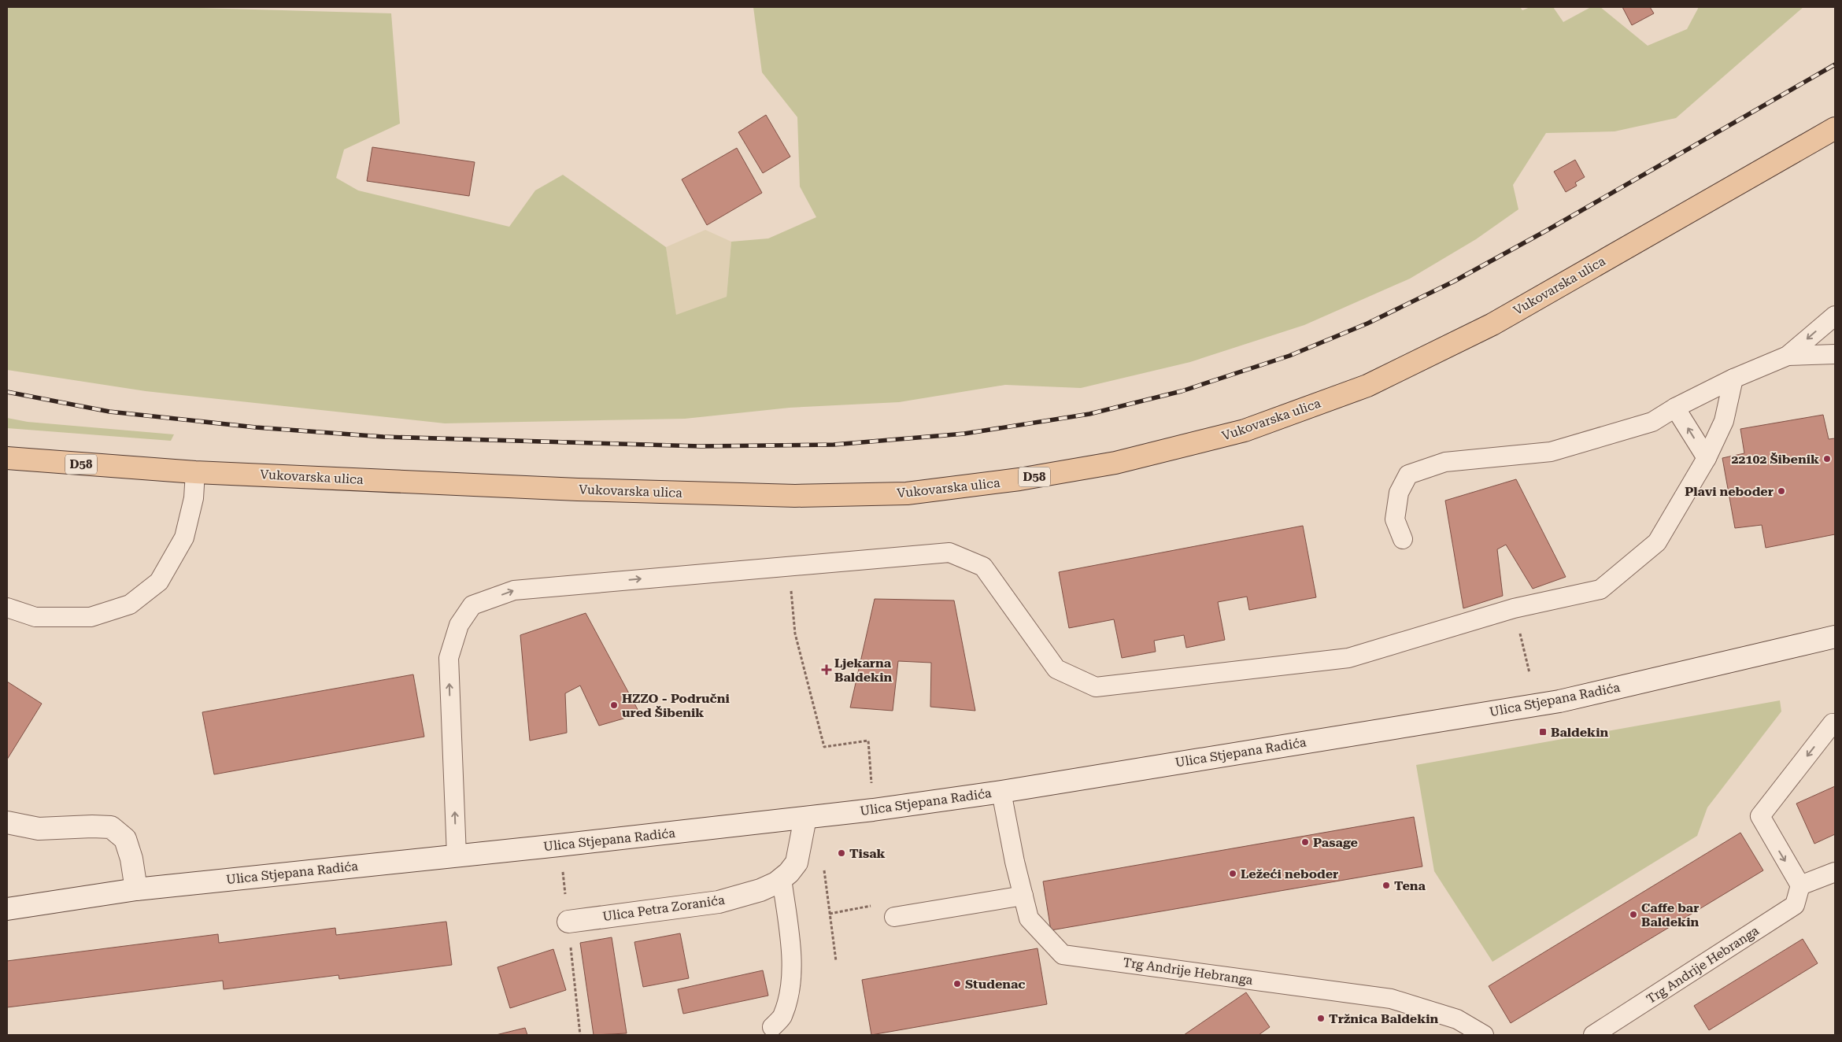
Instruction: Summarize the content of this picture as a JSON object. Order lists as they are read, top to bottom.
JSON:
{
  "streets": {
    "main road": [
      "Vukovarska ulica",
      "D58",
      "Ulica Stjepana Radića",
      "Ulica Petra Zoranića"
    ],
    "lane": ["Trg Andrije Hebranga"]
  },
  "crossings": [
    ["Ulica Stjepana Radića", "Ulica Petra Zoranića"],
    ["Ulica Stjepana Radića", "Trg Andrije Hebranga"]
  ],
  "places": {
    "other": [
      "22102 Šibenik",
      "Plavi neboder",
      "HZZO - Područni ured Šibenik",
      "Pasage",
      "Tisak",
      "Ležeći neboder",
      "Tena",
      "Caffe bar Baldekin",
      "Studenac",
      "Tržnica Baldekin"
    ],
    "health": ["Ljekarna Baldekin"],
    "transit": ["Baldekin"]
  }
}
